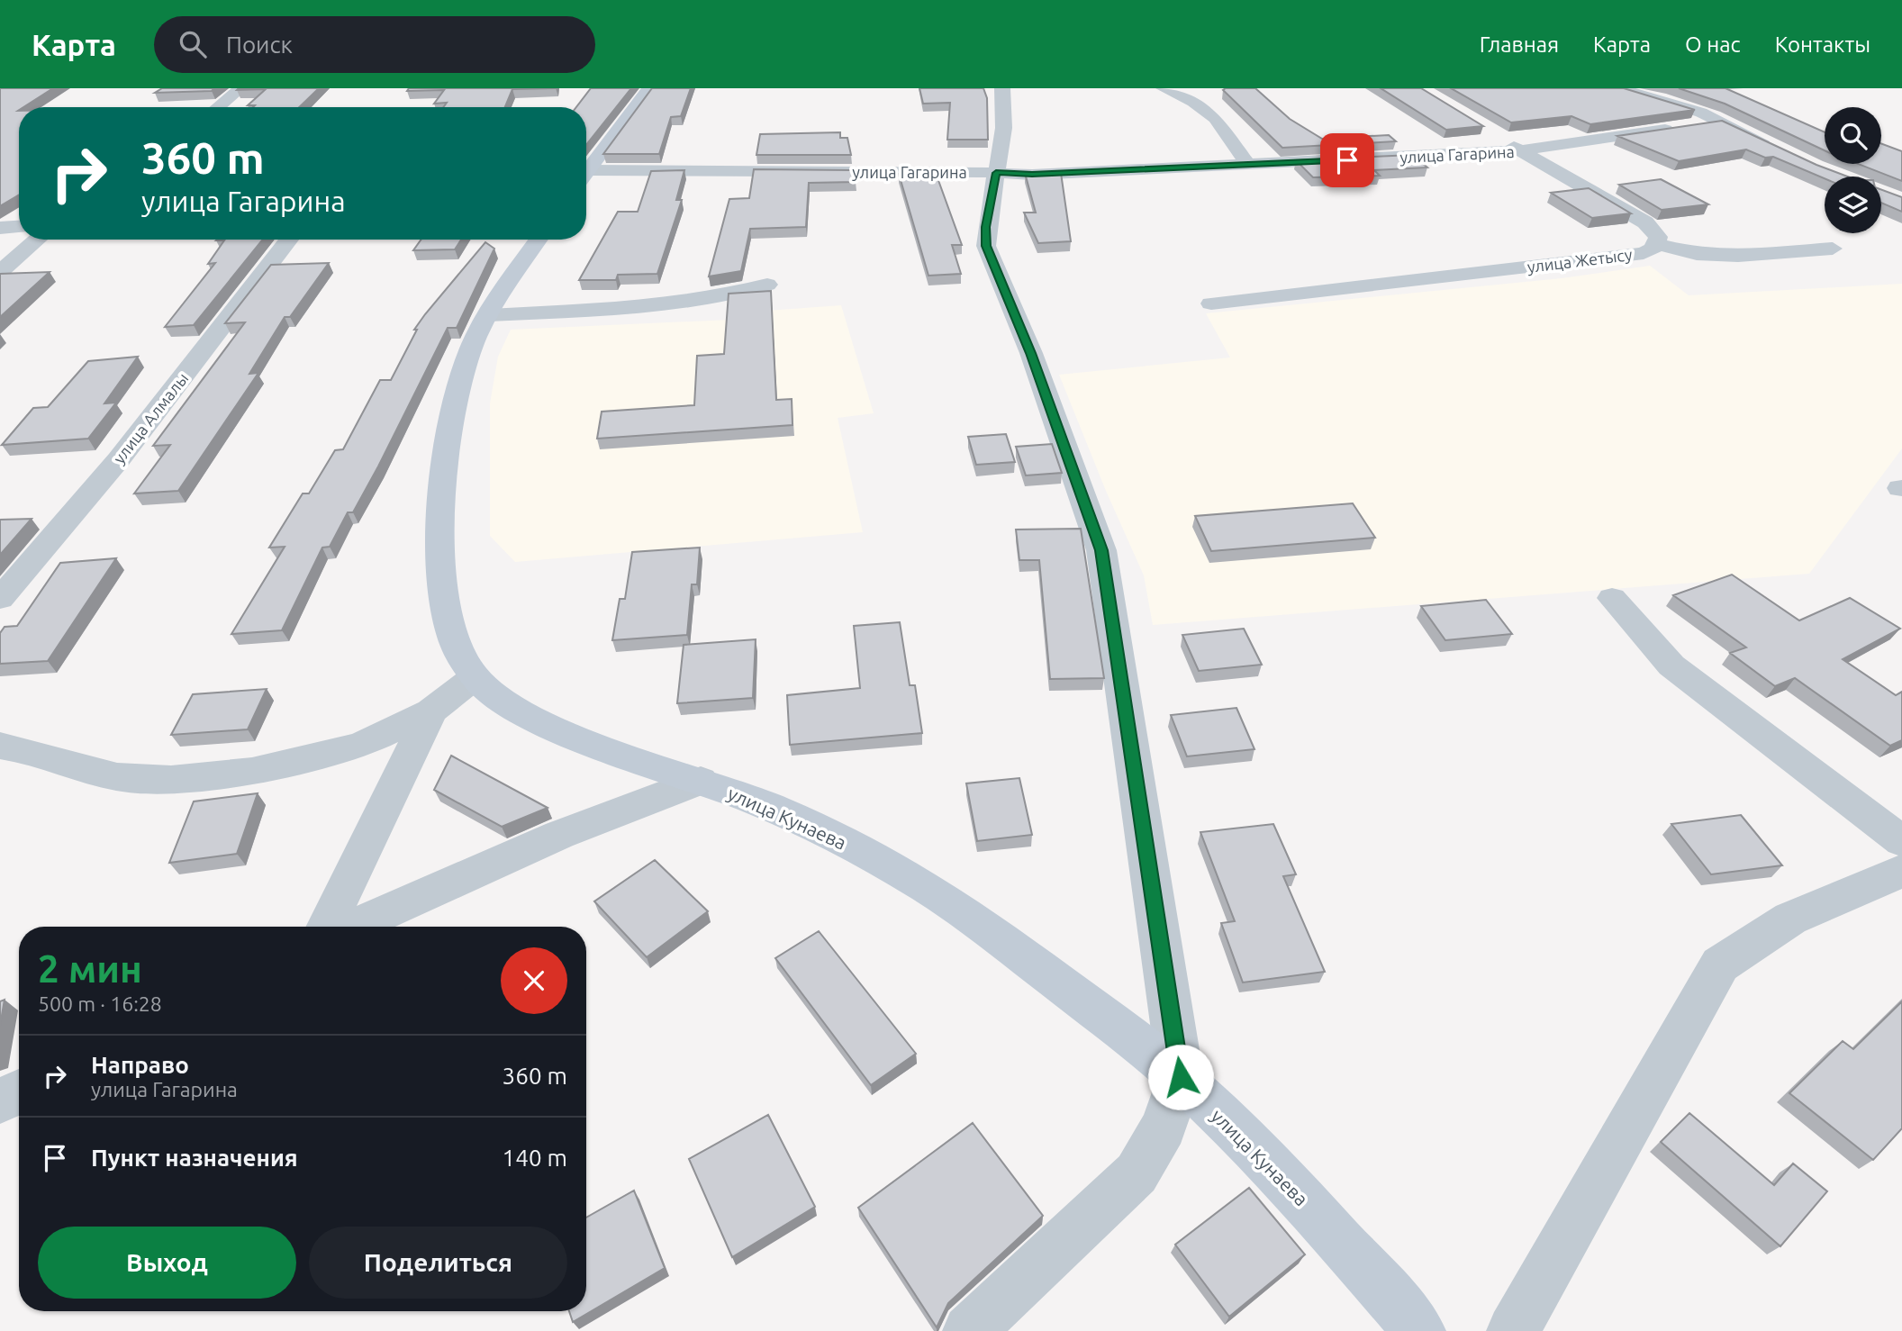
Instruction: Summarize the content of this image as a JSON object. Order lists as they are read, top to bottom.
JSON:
{
  "streets": {
    "main road": ["улица Кунаева"],
    "street": ["улица Гагарина", "улица Жетысу", "улица Алмалы"]
  },
  "crossings": [
    ["улица Гагарина", "улица Жетысу"]
  ],
  "page": {
    "header": "Карта",
    "search": "Поиск",
    "nav": [
      "Главная",
      "Карта",
      "О нас",
      "Контакты"
    ],
    "turn": ["360 m", "улица Гагарина"],
    "heading": ["2 мин", "500 m · 16:28"],
    "list": [
      {
        "name": "Направо",
        "note": "улица Гагарина",
        "value": "360 m"
      },
      {
        "name": "Пункт назначения",
        "value": "140 m"
      }
    ],
    "buttons": ["Выход", "Поделиться"]
  }
}
